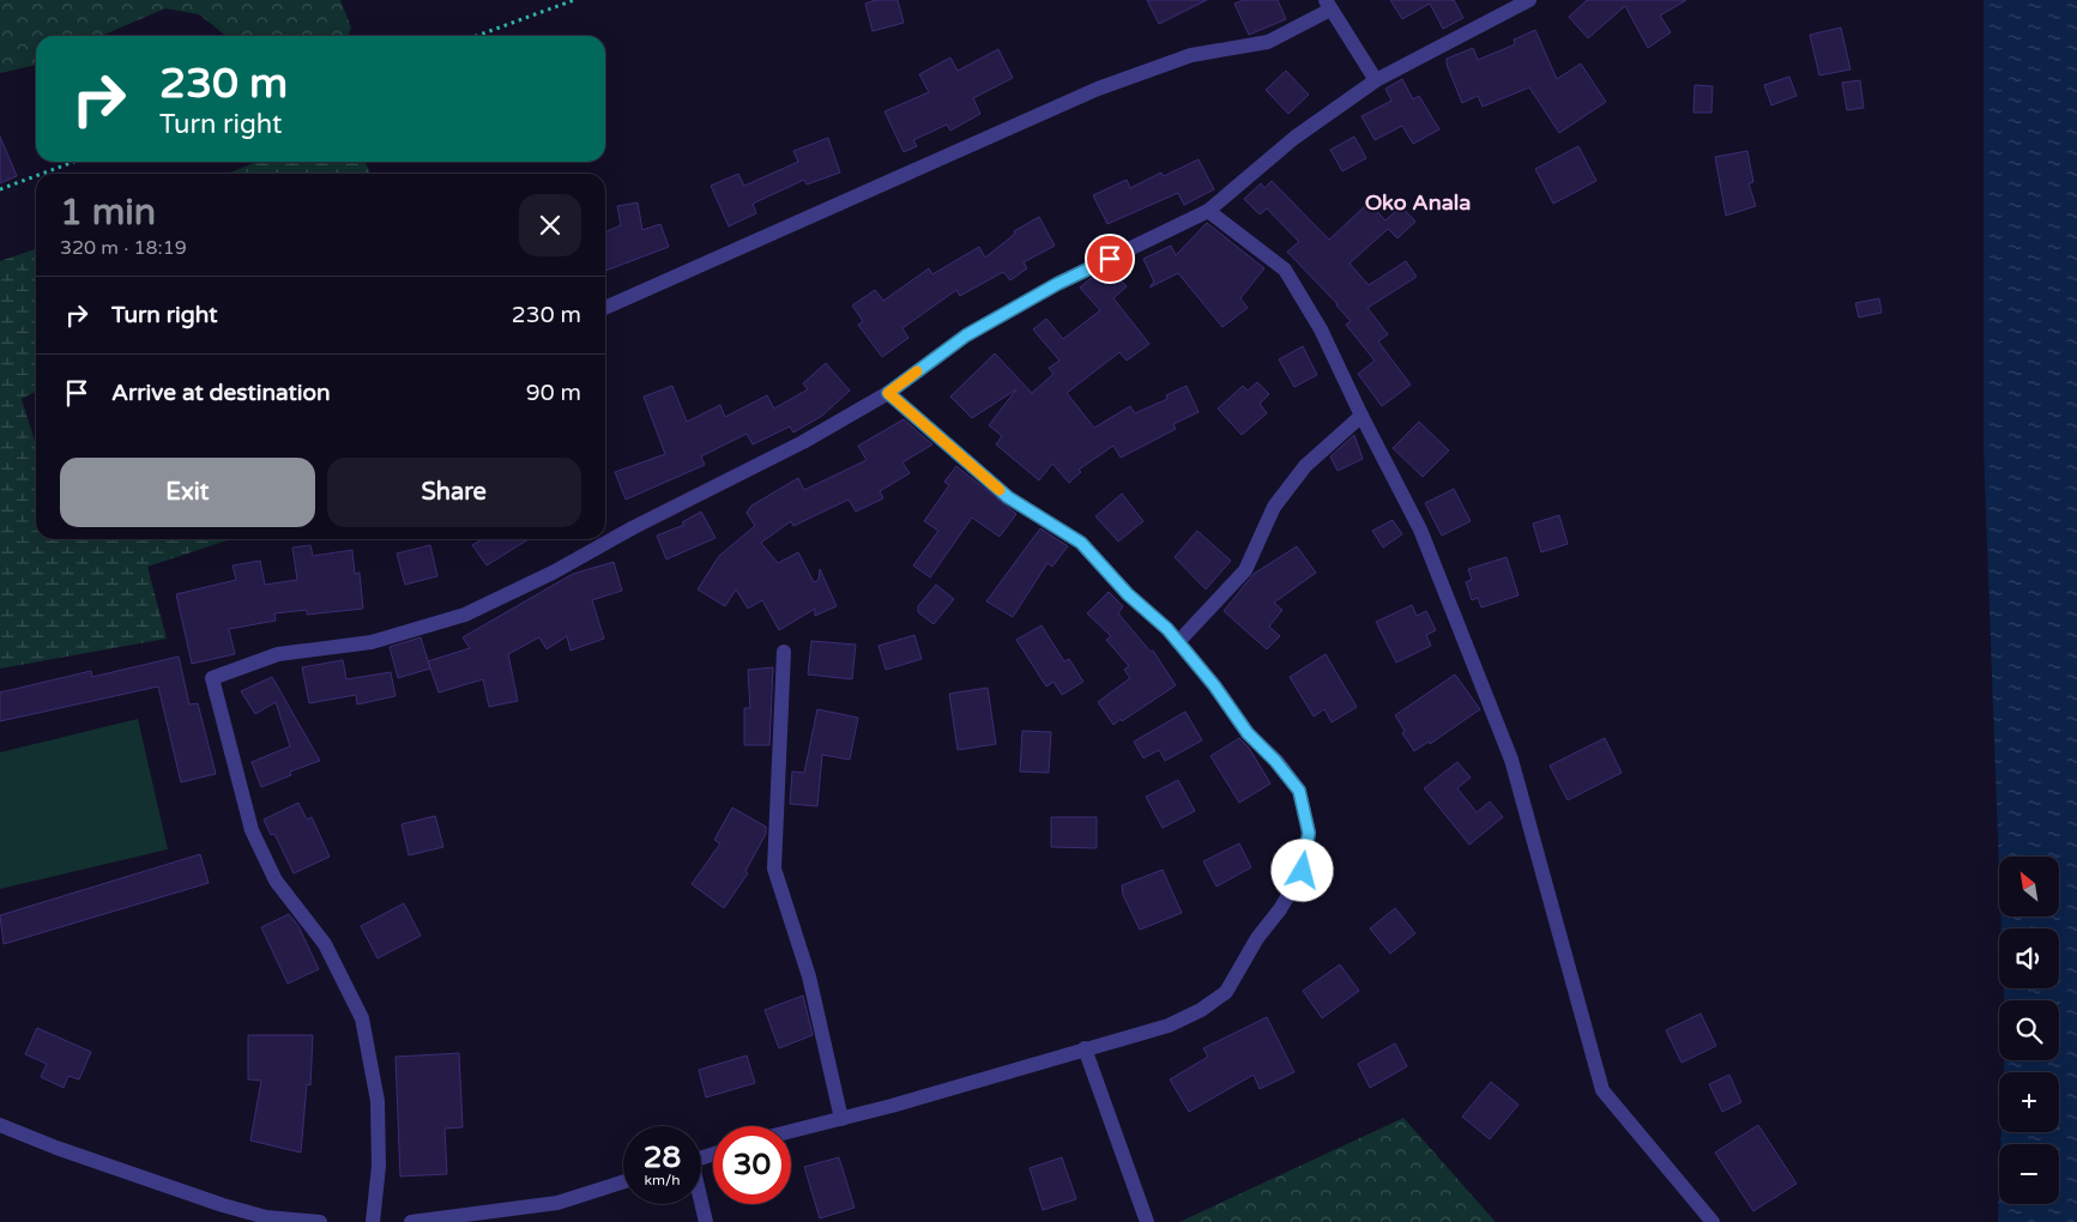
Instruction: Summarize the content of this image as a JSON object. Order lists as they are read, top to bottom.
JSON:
{
  "districts": ["Oko Anala"],
  "north": "top left",
  "page": {
    "turn": ["230 m", "Turn right"],
    "heading": ["1 min", "320 m · 18:19"],
    "list": [
      {
        "name": "Turn right",
        "value": "230 m"
      },
      {
        "name": "Arrive at destination",
        "value": "90 m"
      }
    ],
    "buttons": ["Exit", "Share"],
    "map_buttons": ["+", "−"],
    "speed": "28 km/h",
    "limit": "30"
  }
}
